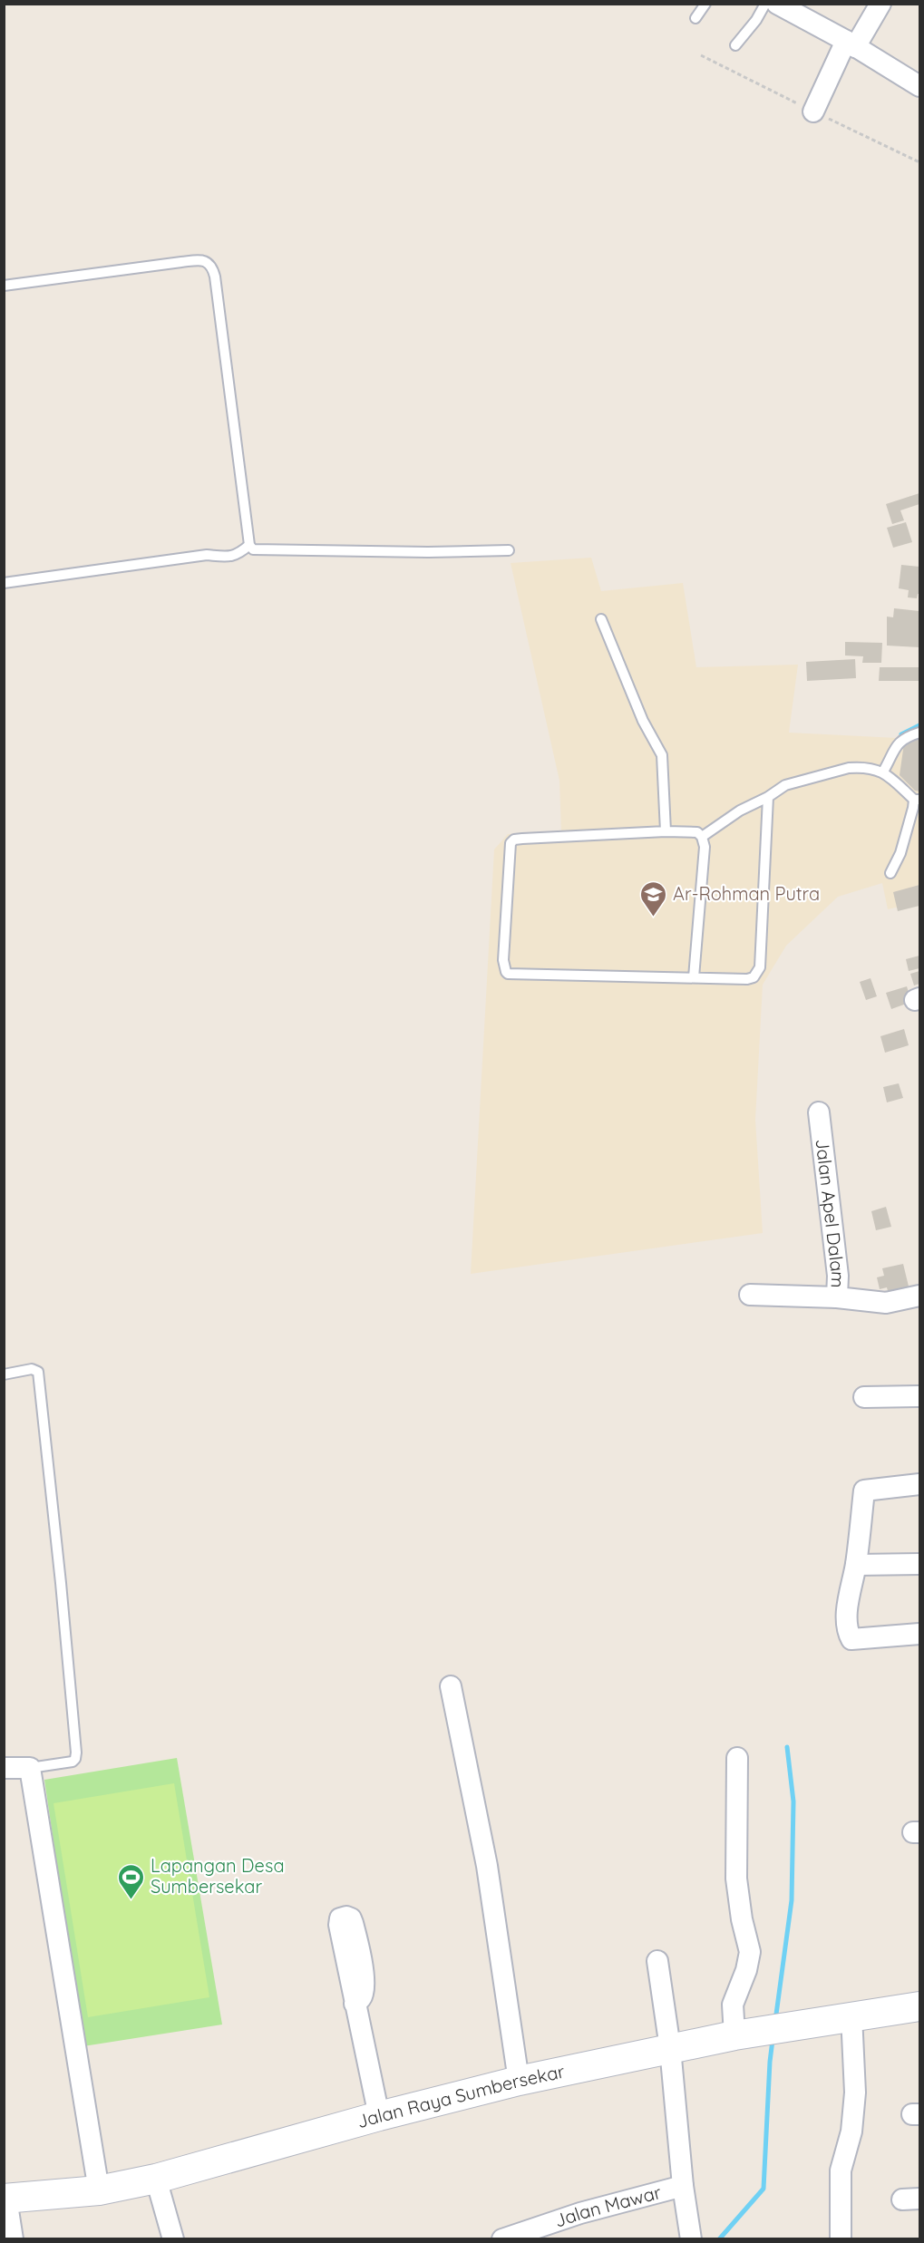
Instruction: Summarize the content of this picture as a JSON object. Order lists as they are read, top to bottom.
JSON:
{
  "streets": {
    "main road": ["Jalan Raya Sumbersekar"],
    "street": ["Jalan Apel Dalam", "Jalan Mawar"]
  },
  "places": {
    "school or university": ["Ar-Rohman Putra"],
    "sports": ["Lapangan Desa Sumbersekar"]
  }
}
